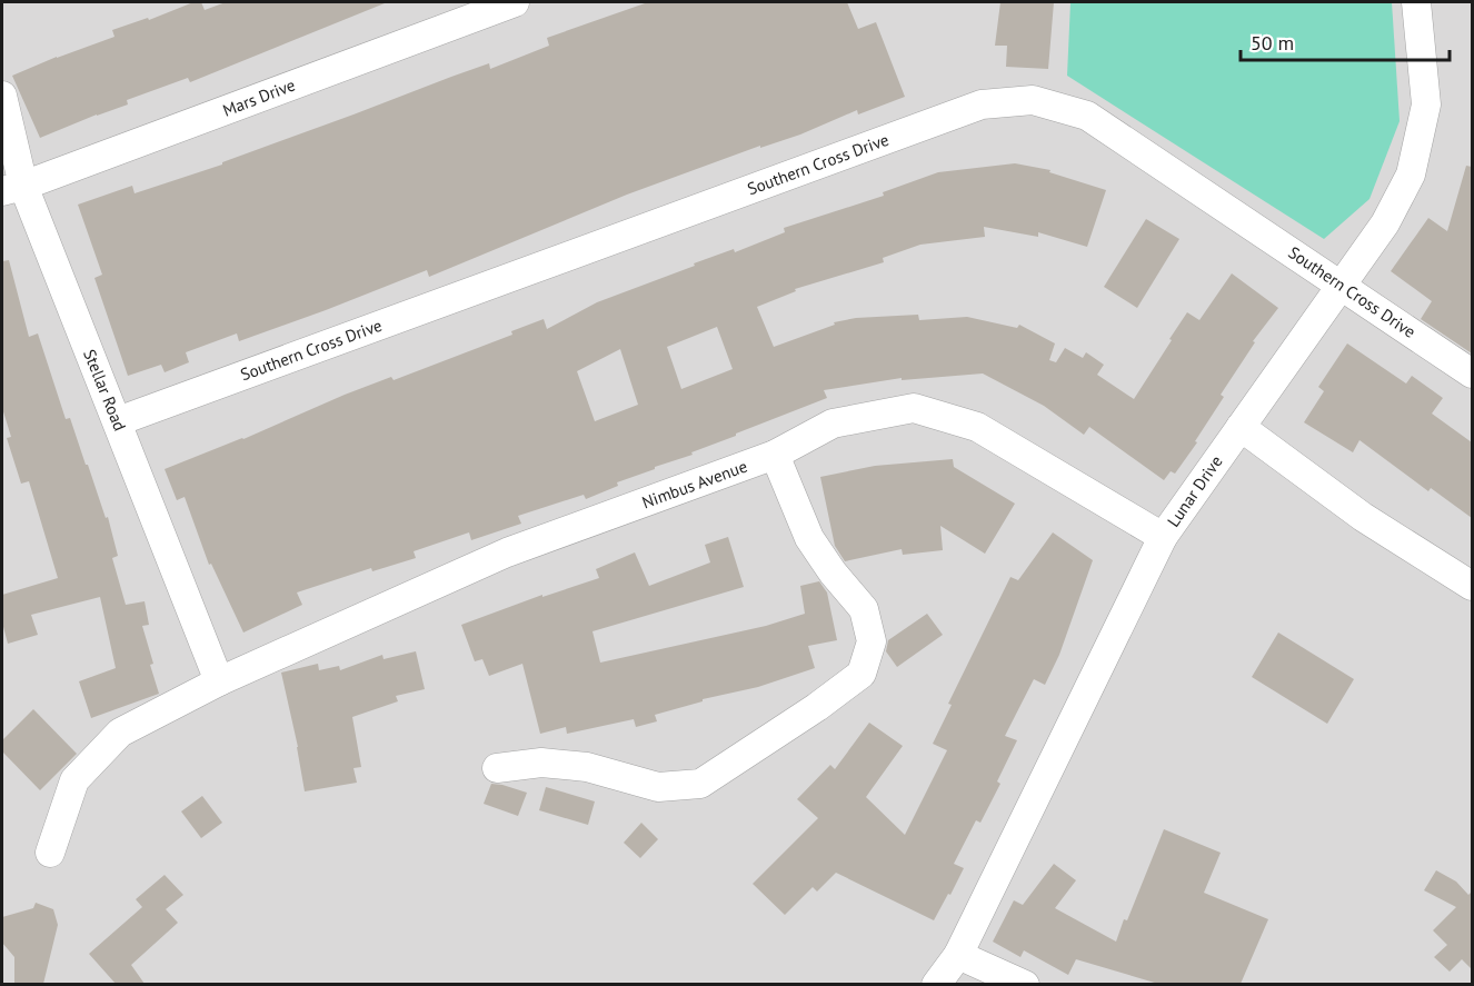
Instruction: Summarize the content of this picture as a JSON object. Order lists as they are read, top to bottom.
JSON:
{
  "streets": {
    "street": [
      "Mars Drive",
      "Southern Cross Drive",
      "Stellar Road",
      "Nimbus Avenue",
      "Lunar Drive"
    ]
  },
  "crossings": [
    ["Mars Drive", "Stellar Road"],
    ["Southern Cross Drive", "Stellar Road"],
    ["Southern Cross Drive", "Lunar Drive"],
    ["Stellar Road", "Nimbus Avenue"],
    ["Nimbus Avenue", "Lunar Drive"]
  ],
  "scale_bar": "50 m"
}
